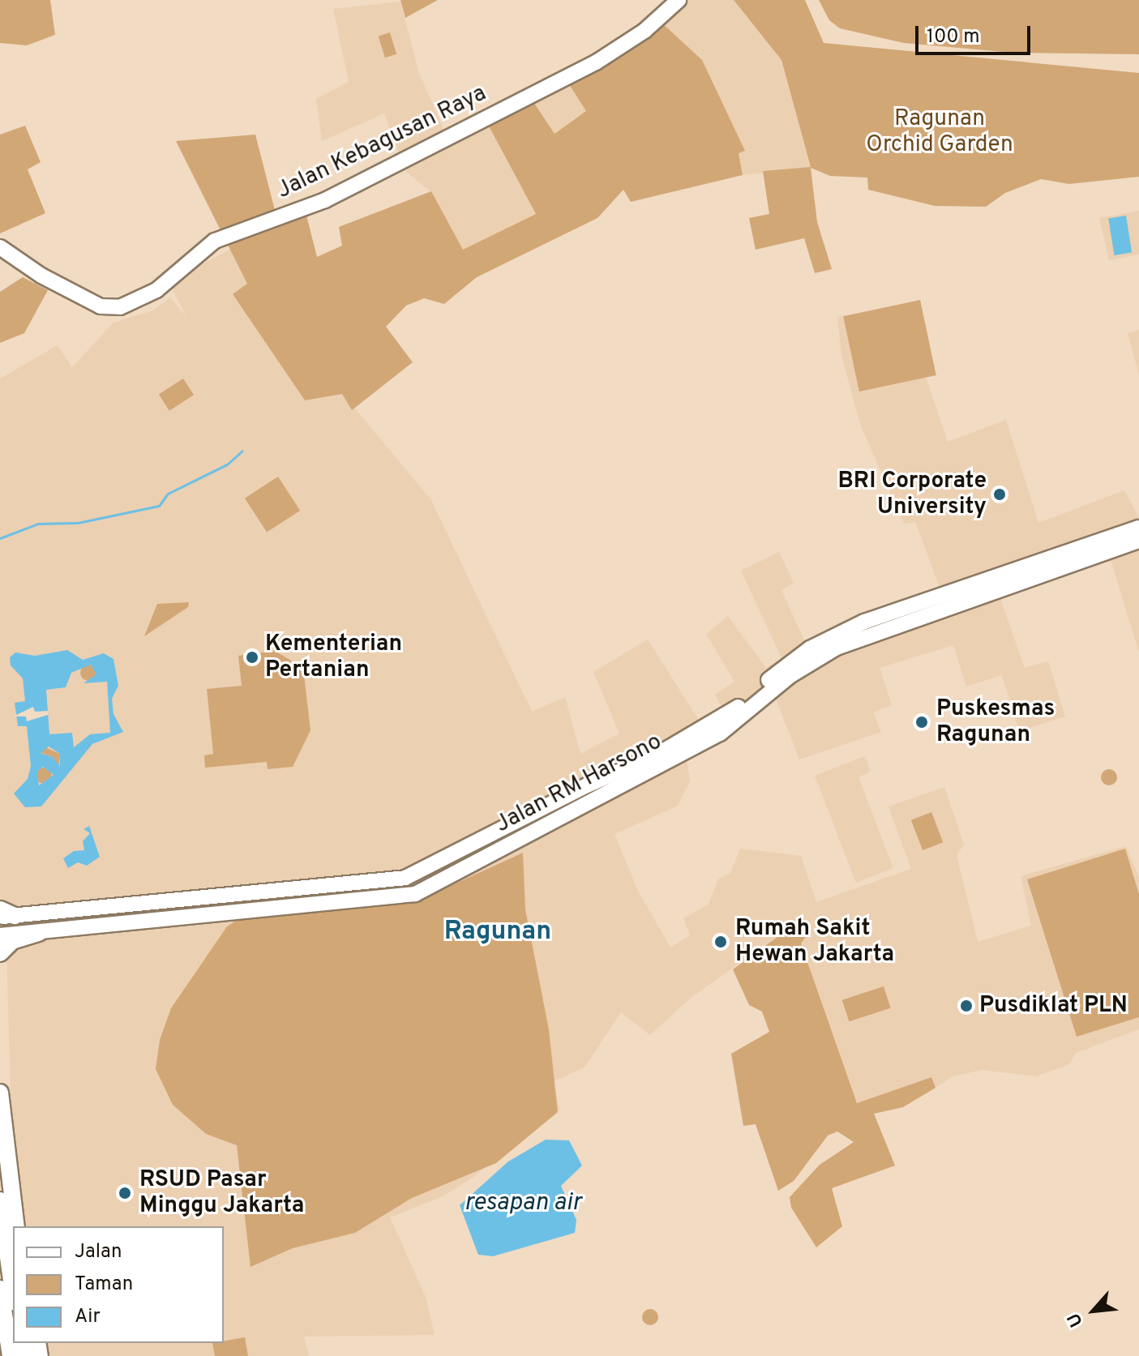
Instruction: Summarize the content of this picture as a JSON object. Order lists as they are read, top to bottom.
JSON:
{
  "streets": {
    "main road": ["Jalan Kebagusan Raya", "Jalan RM Harsono"]
  },
  "districts": ["Ragunan"],
  "water": ["resapan air"],
  "parks": ["Ragunan Orchid Garden"],
  "places": [
    "BRI Corporate University",
    "Kementerian Pertanian",
    "Puskesmas Ragunan",
    "Rumah Sakit Hewan Jakarta",
    "Pusdiklat PLN",
    "RSUD Pasar Minggu Jakarta"
  ],
  "legend": ["Jalan", "Taman", "Air"],
  "scale_bar": "100 m",
  "north": "bottom left"
}
